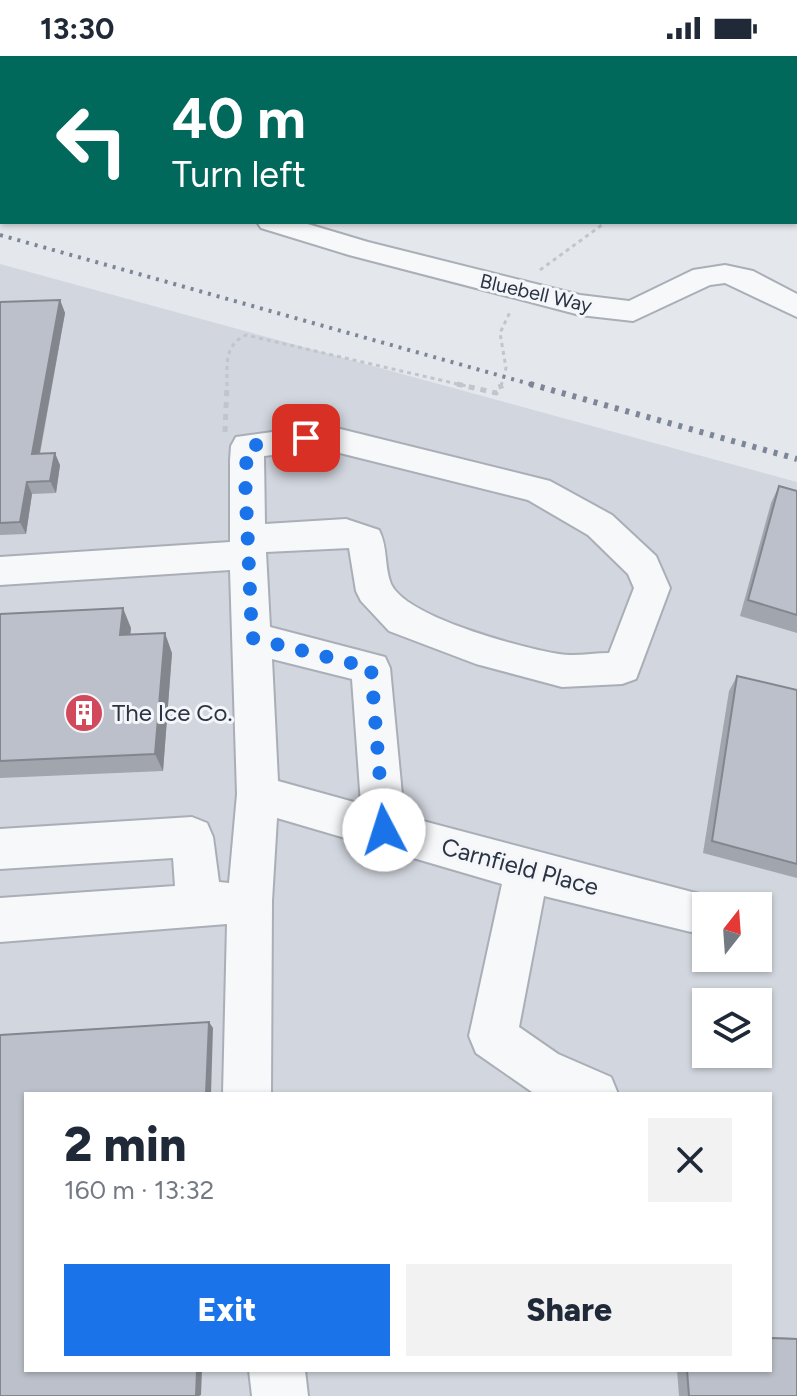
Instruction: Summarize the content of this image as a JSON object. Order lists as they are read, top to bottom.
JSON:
{
  "streets": {
    "street": ["Bluebell Way", "Carnfield Place"]
  },
  "places": {
    "building": ["The Ice Co."]
  },
  "north": "top",
  "page": {
    "status": "13:30",
    "turn": ["40 m", "Turn left"],
    "heading": ["2 min", "160 m · 13:32"],
    "buttons": ["Exit", "Share"]
  }
}
